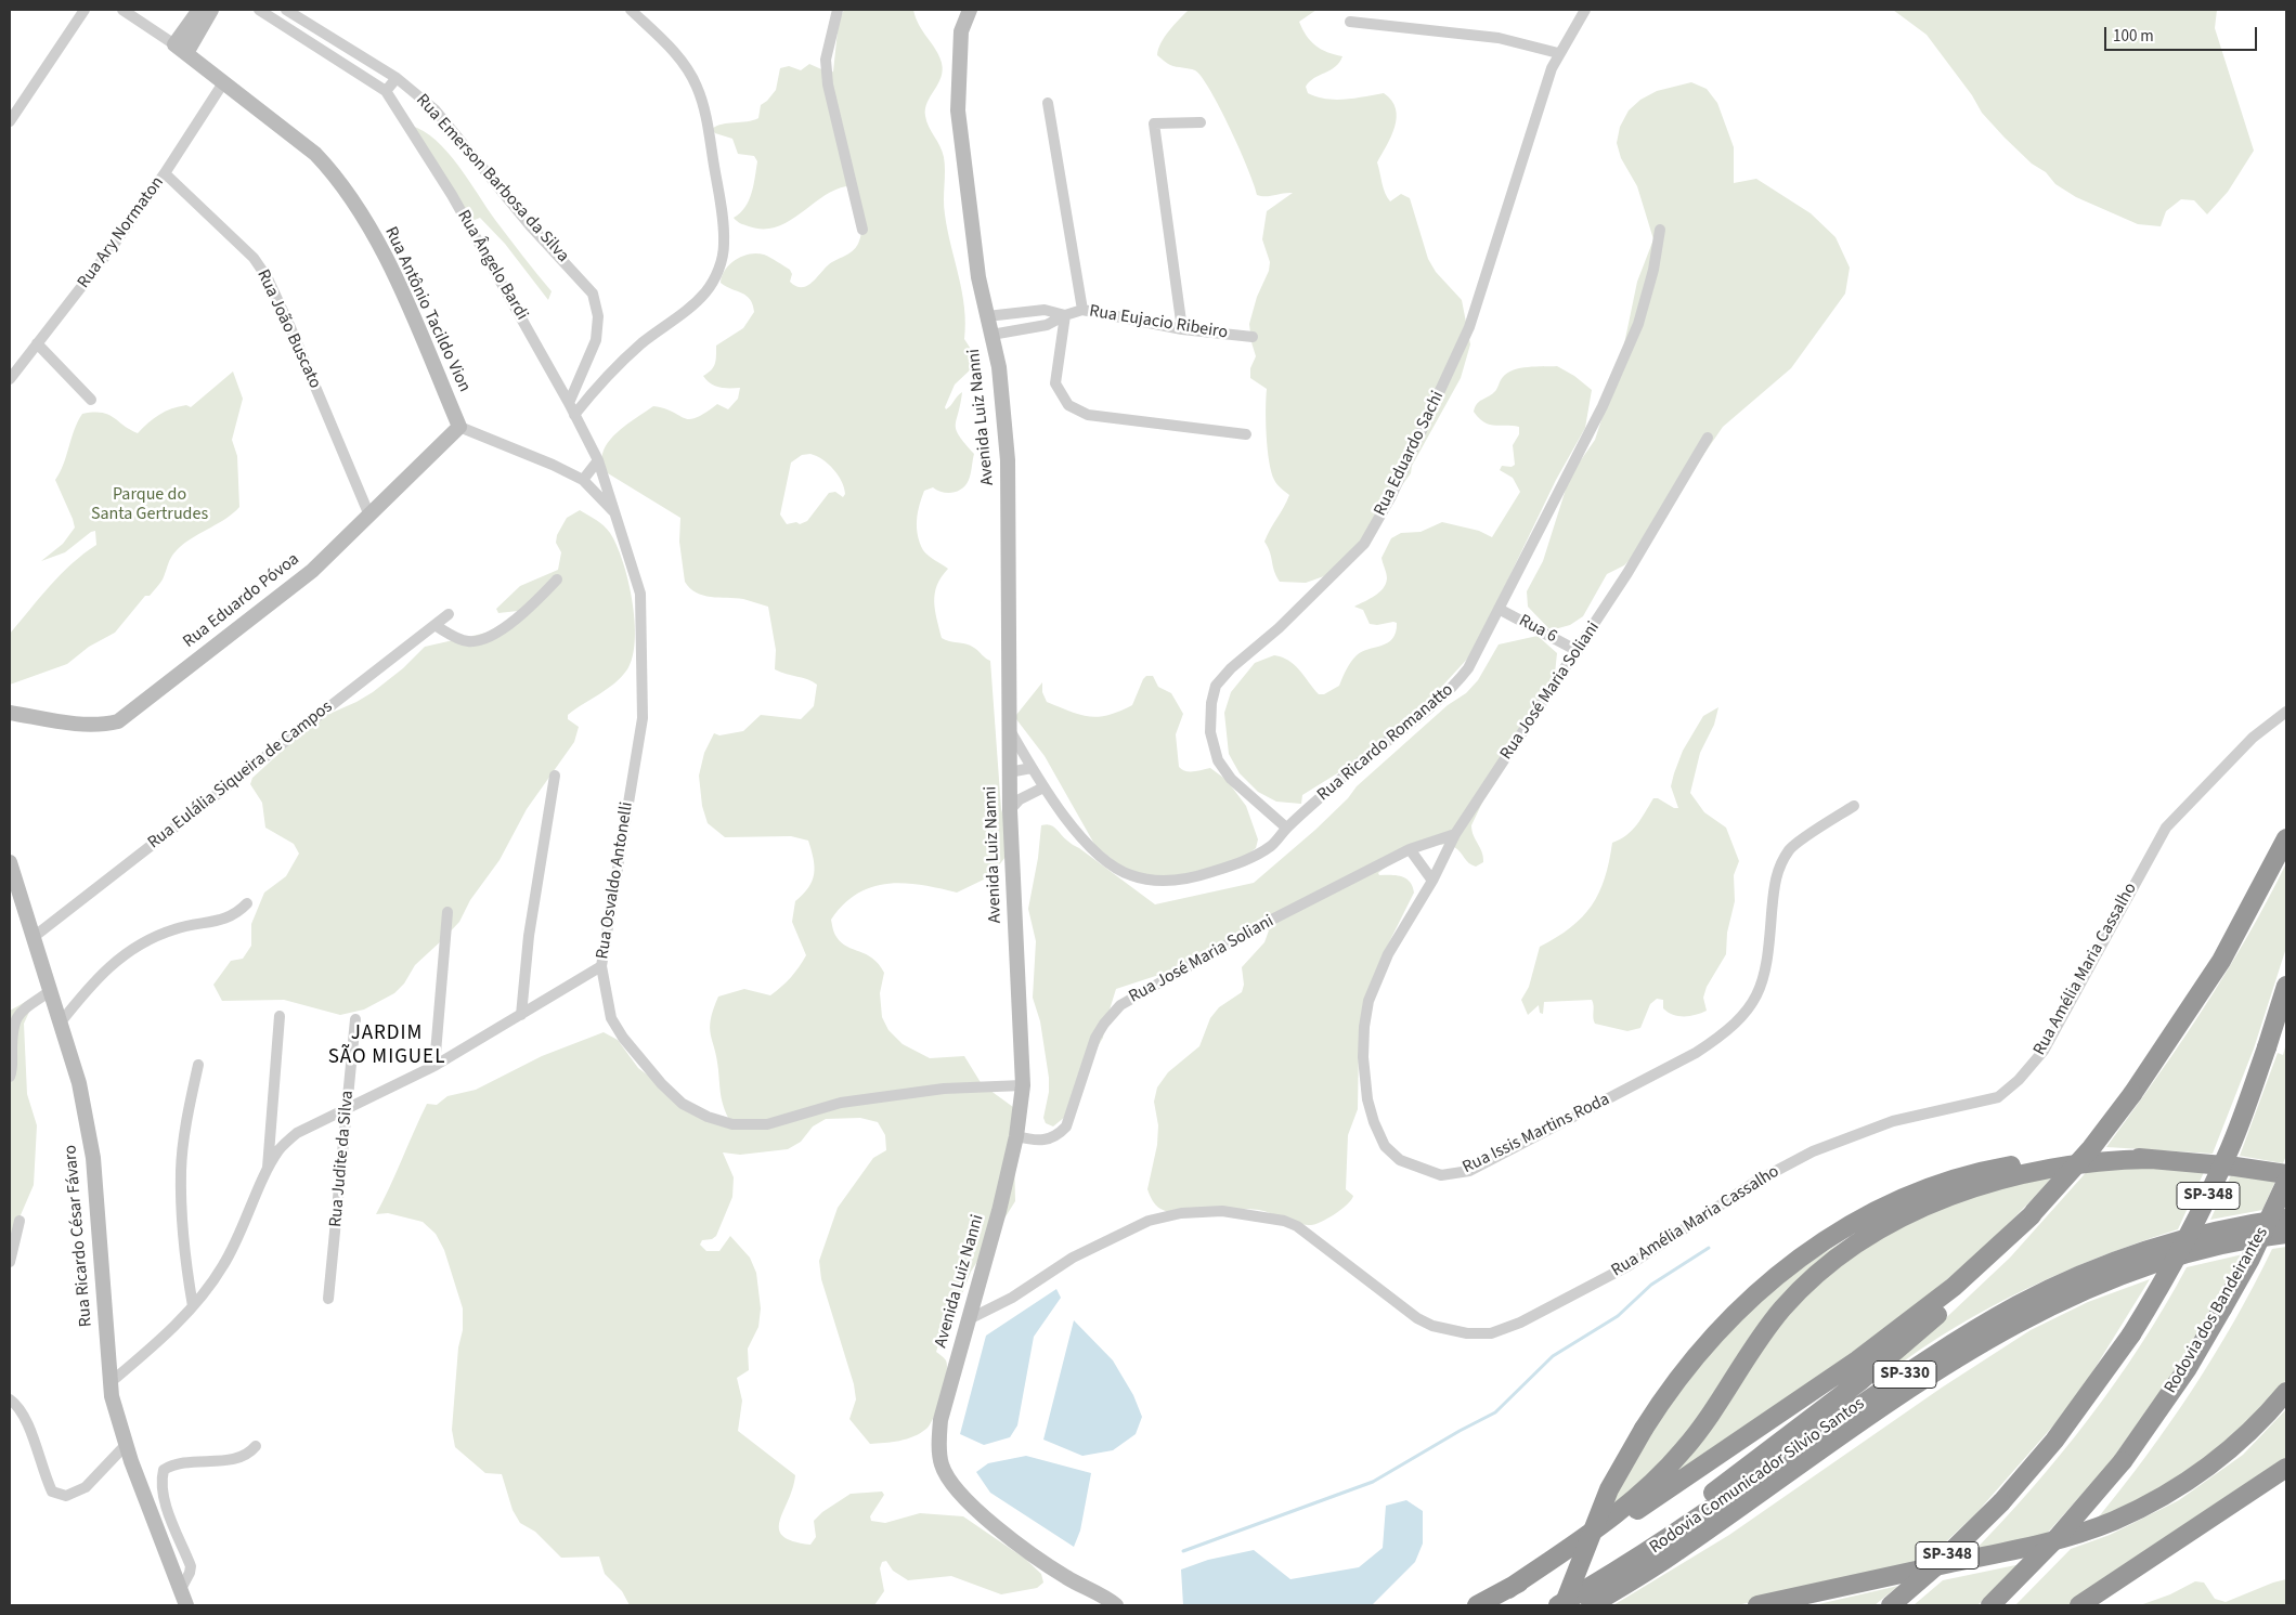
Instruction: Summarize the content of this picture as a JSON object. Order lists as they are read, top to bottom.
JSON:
{
  "streets": {
    "highway": [
      "SP-348",
      "Rodovia dos Bandeirantes",
      "SP-330",
      "Rodovia Comunicador Silvio Santos"
    ],
    "street": [
      "Rua Emerson Barbosa da Silva",
      "Rua Ary Normaton",
      "Rua Ângelo Bardi",
      "Rua Antônio Tacildo Vion",
      "Rua Eujacio Ribeiro",
      "Rua João Buscato",
      "Avenida Luiz Nanni",
      "Rua Eduardo Sachi",
      "Rua Eduardo Póvoa",
      "Rua 6",
      "Rua José Maria Soliani",
      "Rua Ricardo Romanatto",
      "Rua Eulália Siqueira de Campos",
      "Rua Osvaldo Antonelli",
      "Rua Amélia Maria Cassalho",
      "Rua Issis Martins Roda",
      "Rua Judite da Silva",
      "Rua Ricardo César Fávaro"
    ]
  },
  "crossings": [
    ["Rua Emerson Barbosa da Silva", "Rua Ângelo Bardi"],
    ["Rua Ary Normaton", "Rua Antônio Tacildo Vion"],
    ["Rua Ary Normaton", "Rua João Buscato"],
    ["Rua Ângelo Bardi", "Rua Osvaldo Antonelli"],
    ["Rua Antônio Tacildo Vion", "Rua Eduardo Póvoa"],
    ["Rua Eujacio Ribeiro", "Avenida Luiz Nanni"],
    ["Rua João Buscato", "Rua Eduardo Póvoa"],
    ["Avenida Luiz Nanni", "Rua José Maria Soliani"],
    ["Avenida Luiz Nanni", "Rua Ricardo Romanatto"],
    ["Avenida Luiz Nanni", "Rua Osvaldo Antonelli"],
    ["Avenida Luiz Nanni", "Rua Amélia Maria Cassalho"],
    ["Rua Eduardo Sachi", "Rua Ricardo Romanatto"],
    ["Rua 6", "Rua José Maria Soliani"],
    ["Rua 6", "Rua Ricardo Romanatto"],
    ["Rua José Maria Soliani", "Rua Issis Martins Roda"],
    ["Rua Eulália Siqueira de Campos", "Rua Ricardo César Fávaro"]
  ],
  "districts": ["JARDIM SÃO MIGUEL"],
  "parks": ["Parque do Santa Gertrudes"],
  "scale_bar": "100 m"
}
